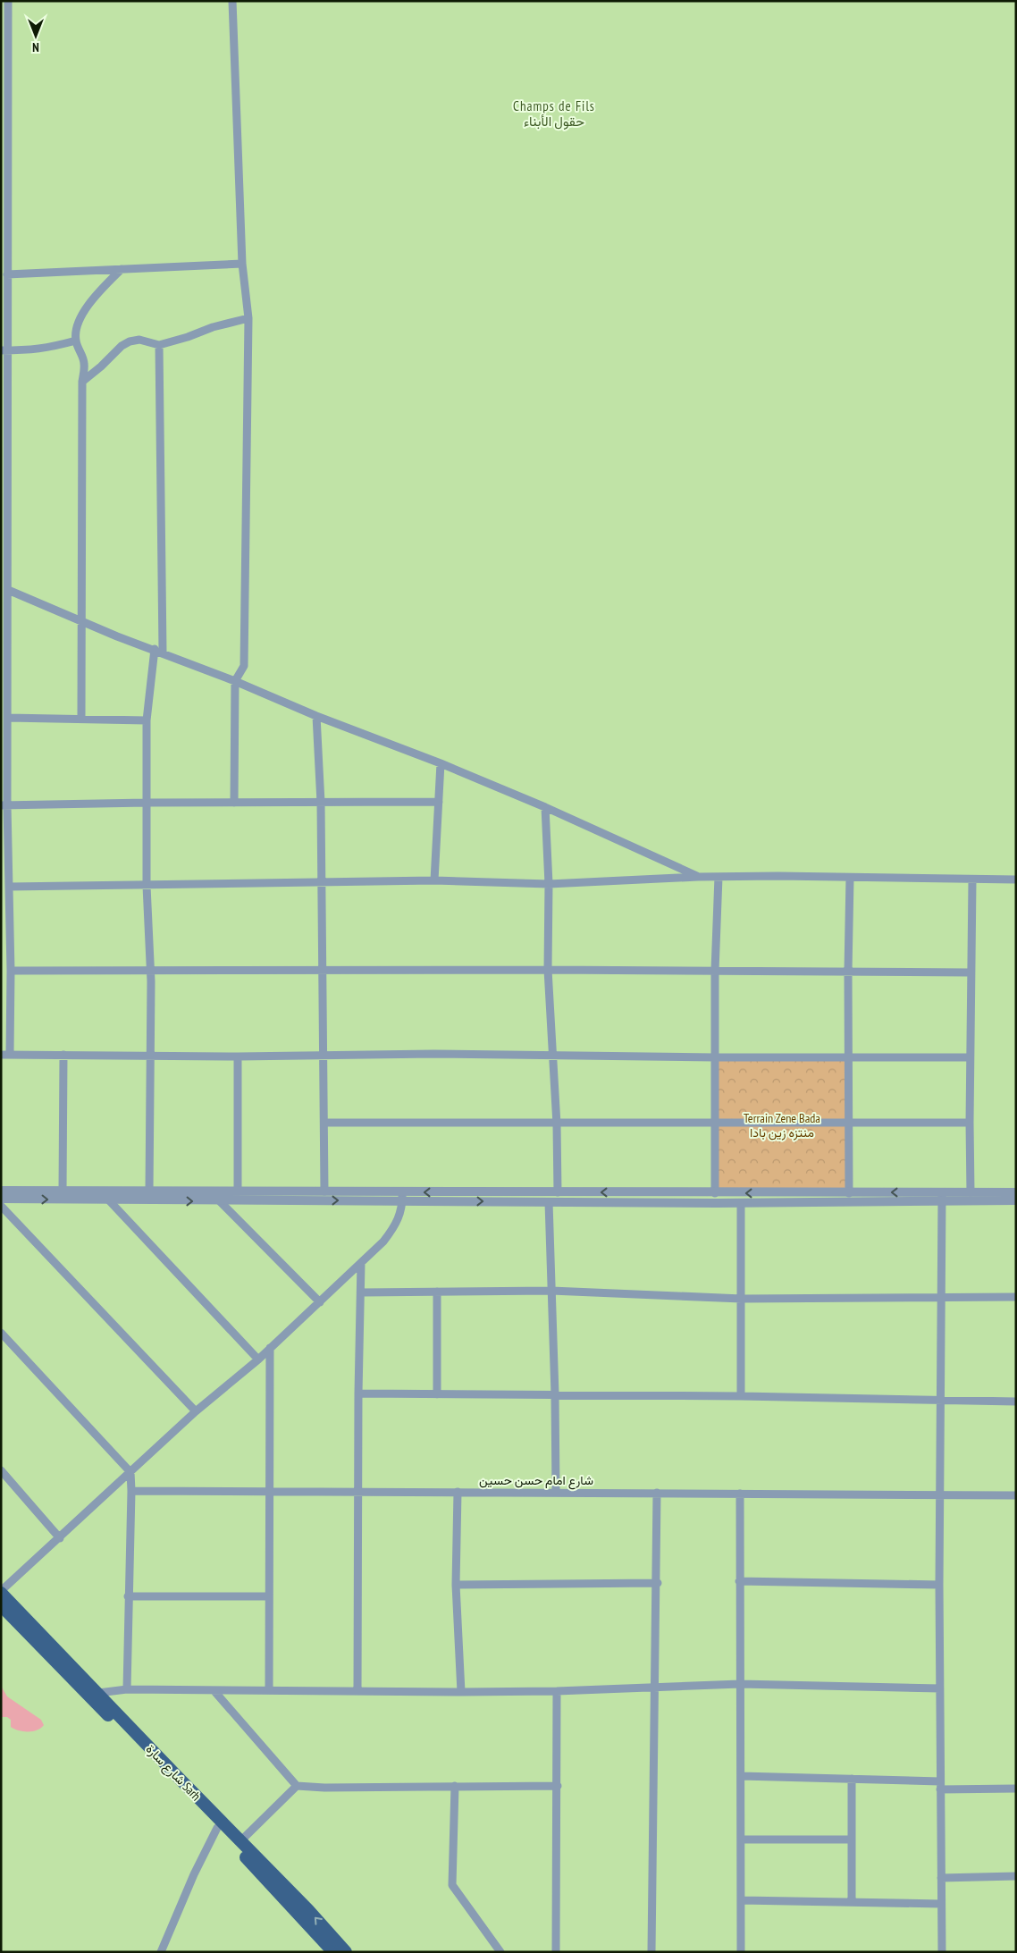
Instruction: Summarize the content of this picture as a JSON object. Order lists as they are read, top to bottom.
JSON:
{
  "streets": {
    "highway": ["شارع سارة Sarh"],
    "street": ["شارع امام حسن حسين"]
  },
  "districts": ["Champs de Fils حقول الأبناء"],
  "parks": ["Terrain Zene Bada منتزه زين بادا"],
  "north": "bottom"
}
